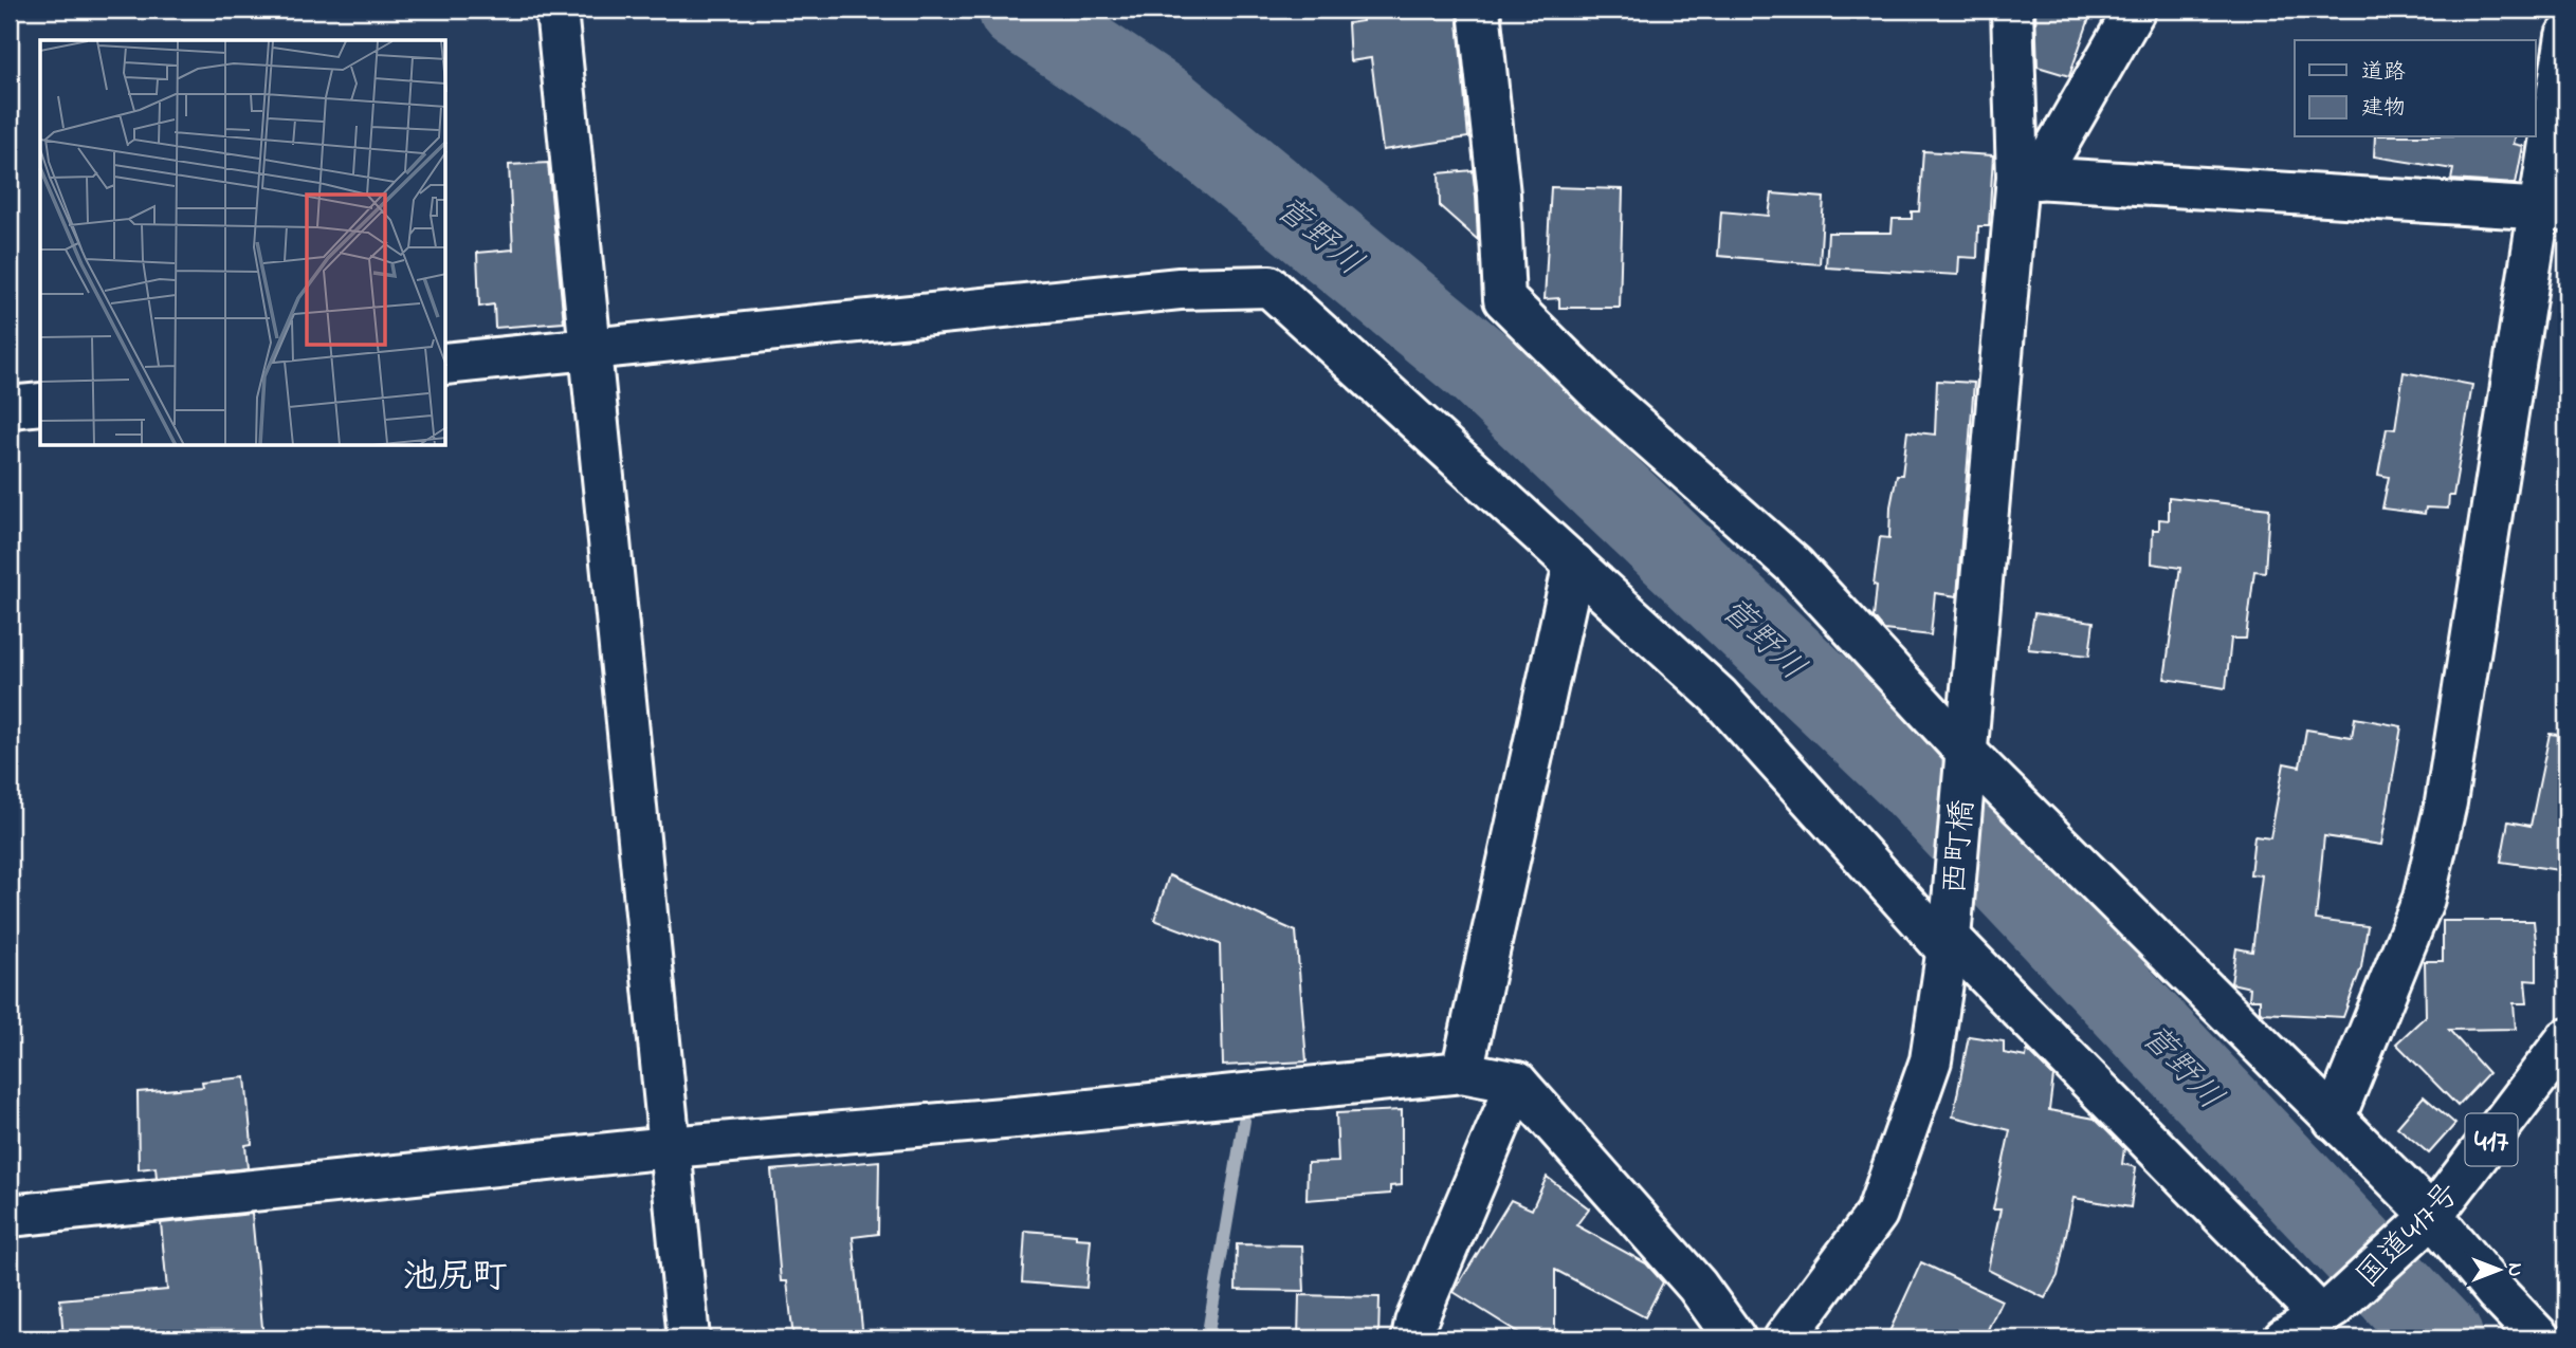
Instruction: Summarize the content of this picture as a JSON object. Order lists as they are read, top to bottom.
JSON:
{
  "streets": {
    "main road": ["西町橋", "417", "国道417号"]
  },
  "districts": ["池尻町"],
  "water": ["菅野川"],
  "legend": ["道路", "建物"],
  "north": "right"
}
